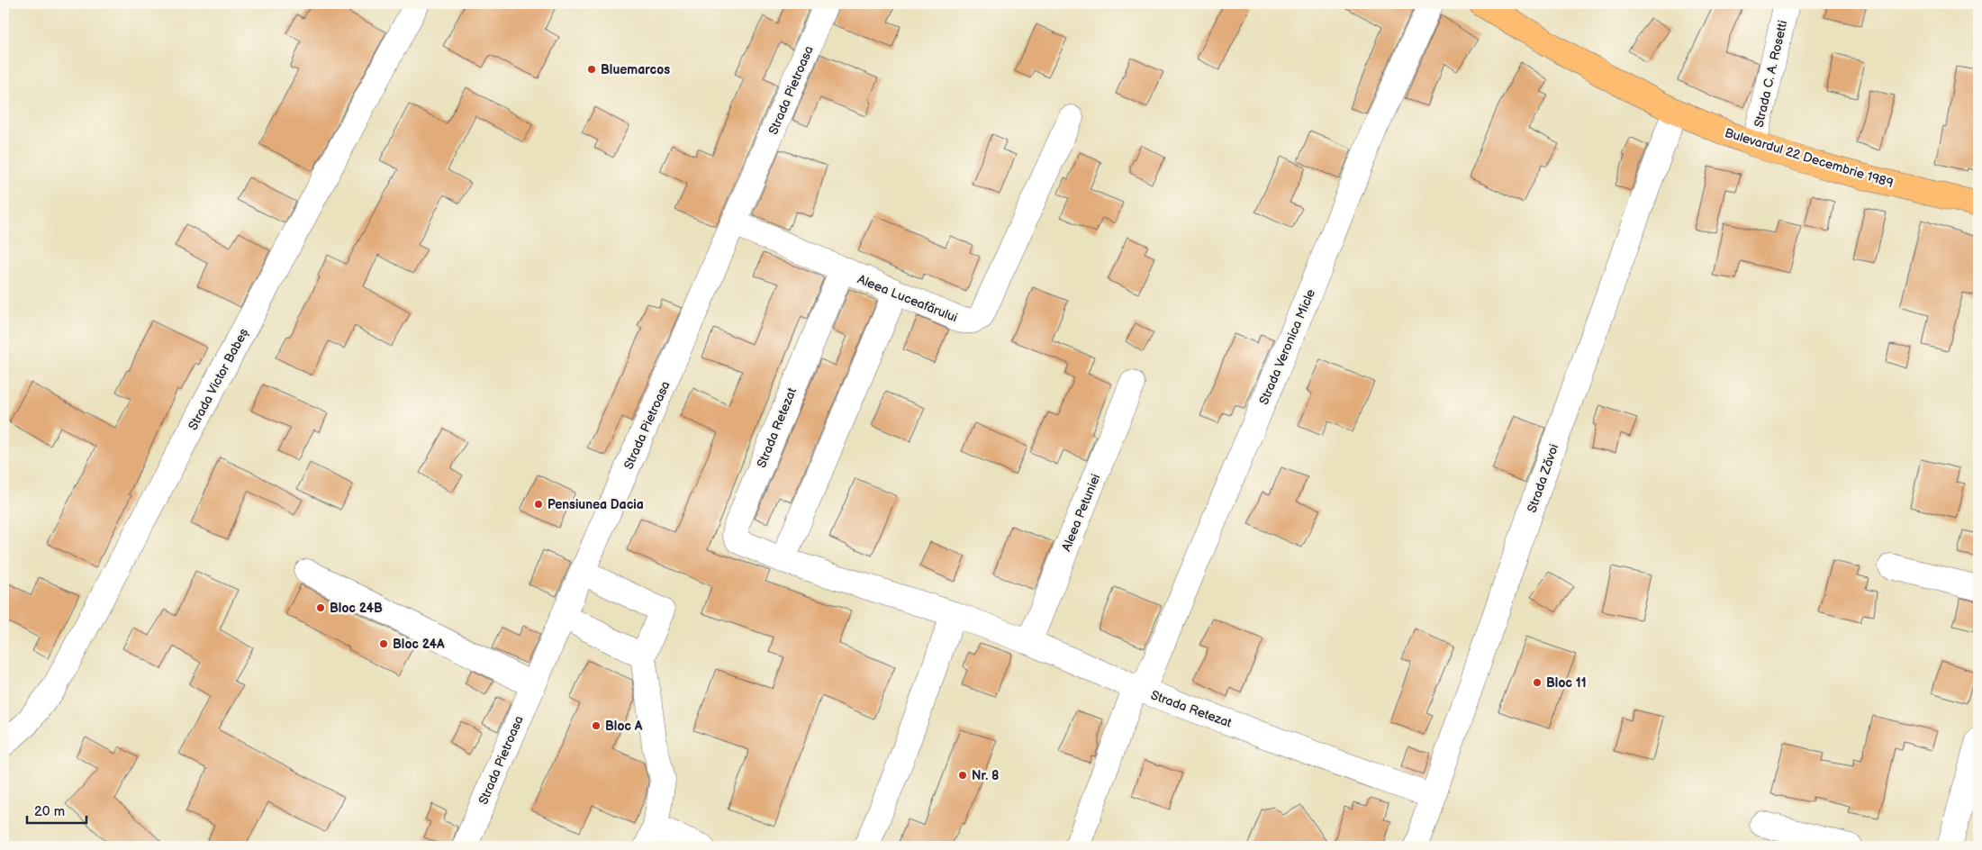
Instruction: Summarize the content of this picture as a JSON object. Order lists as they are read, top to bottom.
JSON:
{
  "streets": {
    "main road": ["Bulevardul 22 Decembrie 1989"],
    "street": [
      "Strada C. A. Rosetti",
      "Strada Pietroasa",
      "Aleea Luceafărului",
      "Strada Veronica Micle",
      "Strada Victor Babeș",
      "Strada Retezat",
      "Strada Zăvoi",
      "Aleea Petuniei"
    ]
  },
  "crossings": [
    ["Strada C. A. Rosetti", "Bulevardul 22 Decembrie 1989"],
    ["Strada Pietroasa", "Aleea Luceafărului"],
    ["Bulevardul 22 Decembrie 1989", "Strada Zăvoi"],
    ["Aleea Luceafărului", "Strada Retezat"],
    ["Strada Veronica Micle", "Strada Retezat"],
    ["Strada Retezat", "Strada Zăvoi"],
    ["Strada Retezat", "Aleea Petuniei"]
  ],
  "places": [
    "Bluemarcos",
    "Pensiunea Dacia",
    "Bloc 24B",
    "Bloc 24A",
    "Bloc 11",
    "Bloc A",
    "Nr. 8"
  ],
  "scale_bar": "20 m"
}
